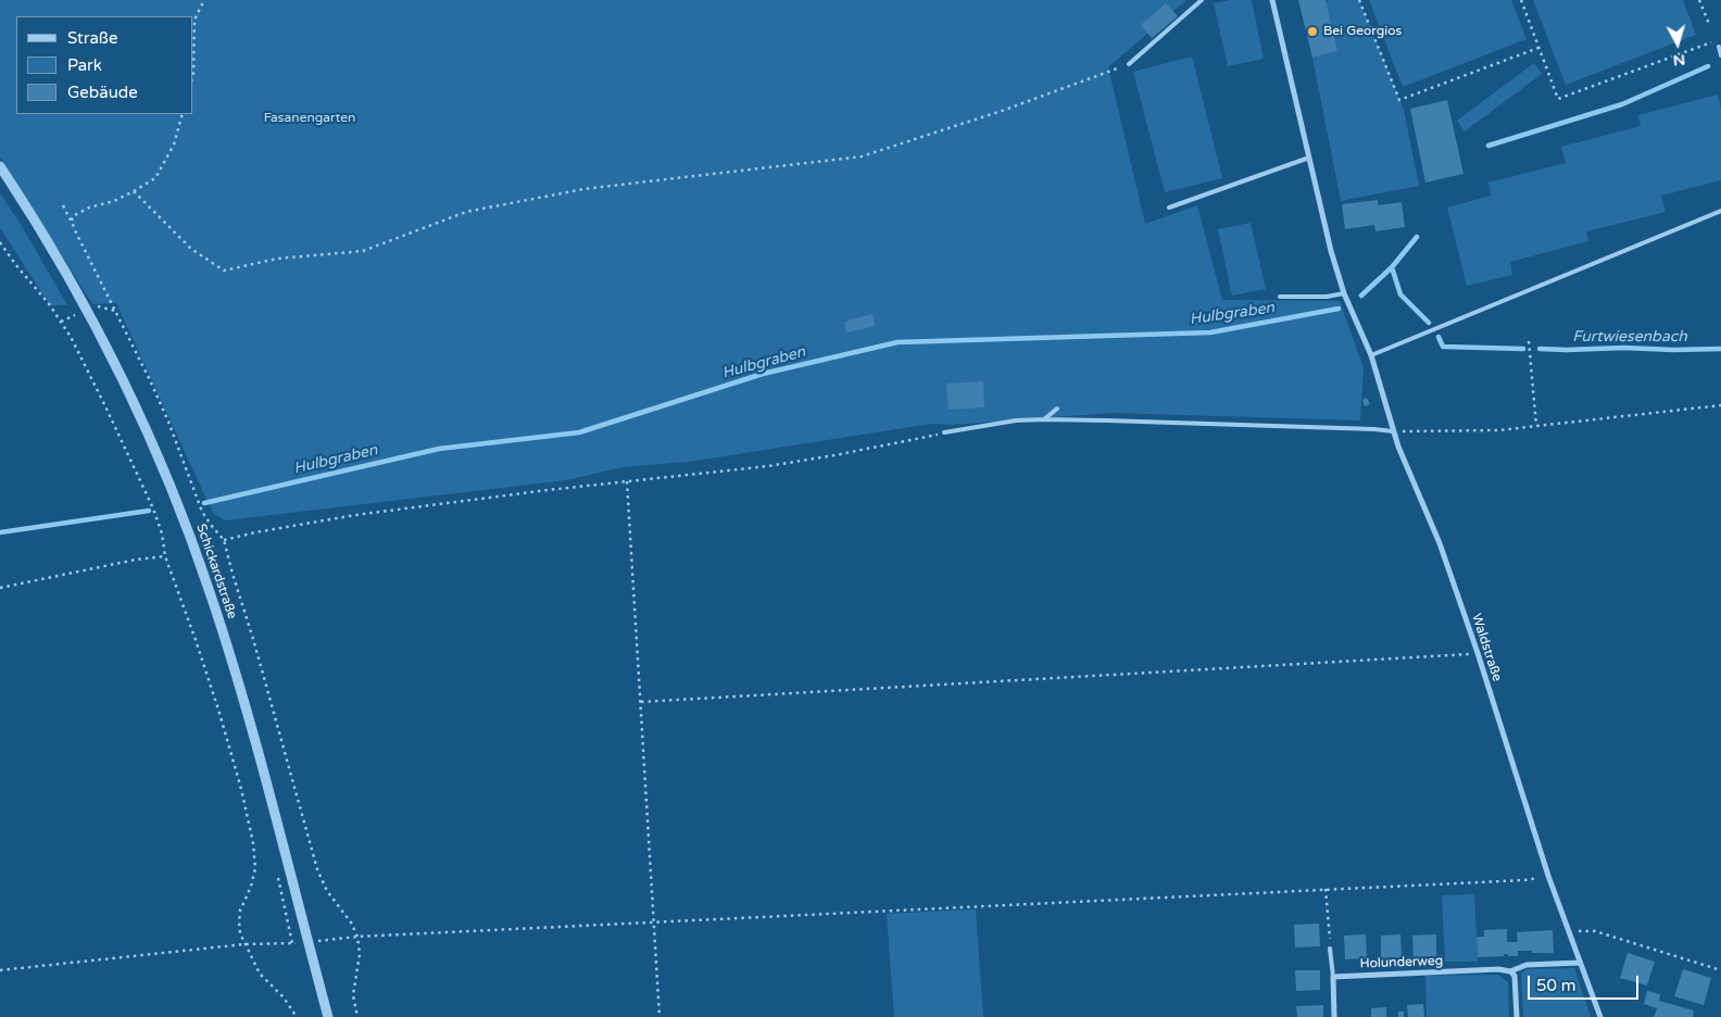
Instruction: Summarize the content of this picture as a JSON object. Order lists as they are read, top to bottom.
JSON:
{
  "streets": {
    "street": ["Schickardstraße", "Waldstraße", "Holunderweg"]
  },
  "water": ["Hulbgraben", "Furtwiesenbach"],
  "parks": ["Fasanengarten"],
  "places": ["Bei Georgios"],
  "legend": ["Straße", "Park", "Gebäude"],
  "scale_bar": "50 m",
  "north": "bottom"
}
